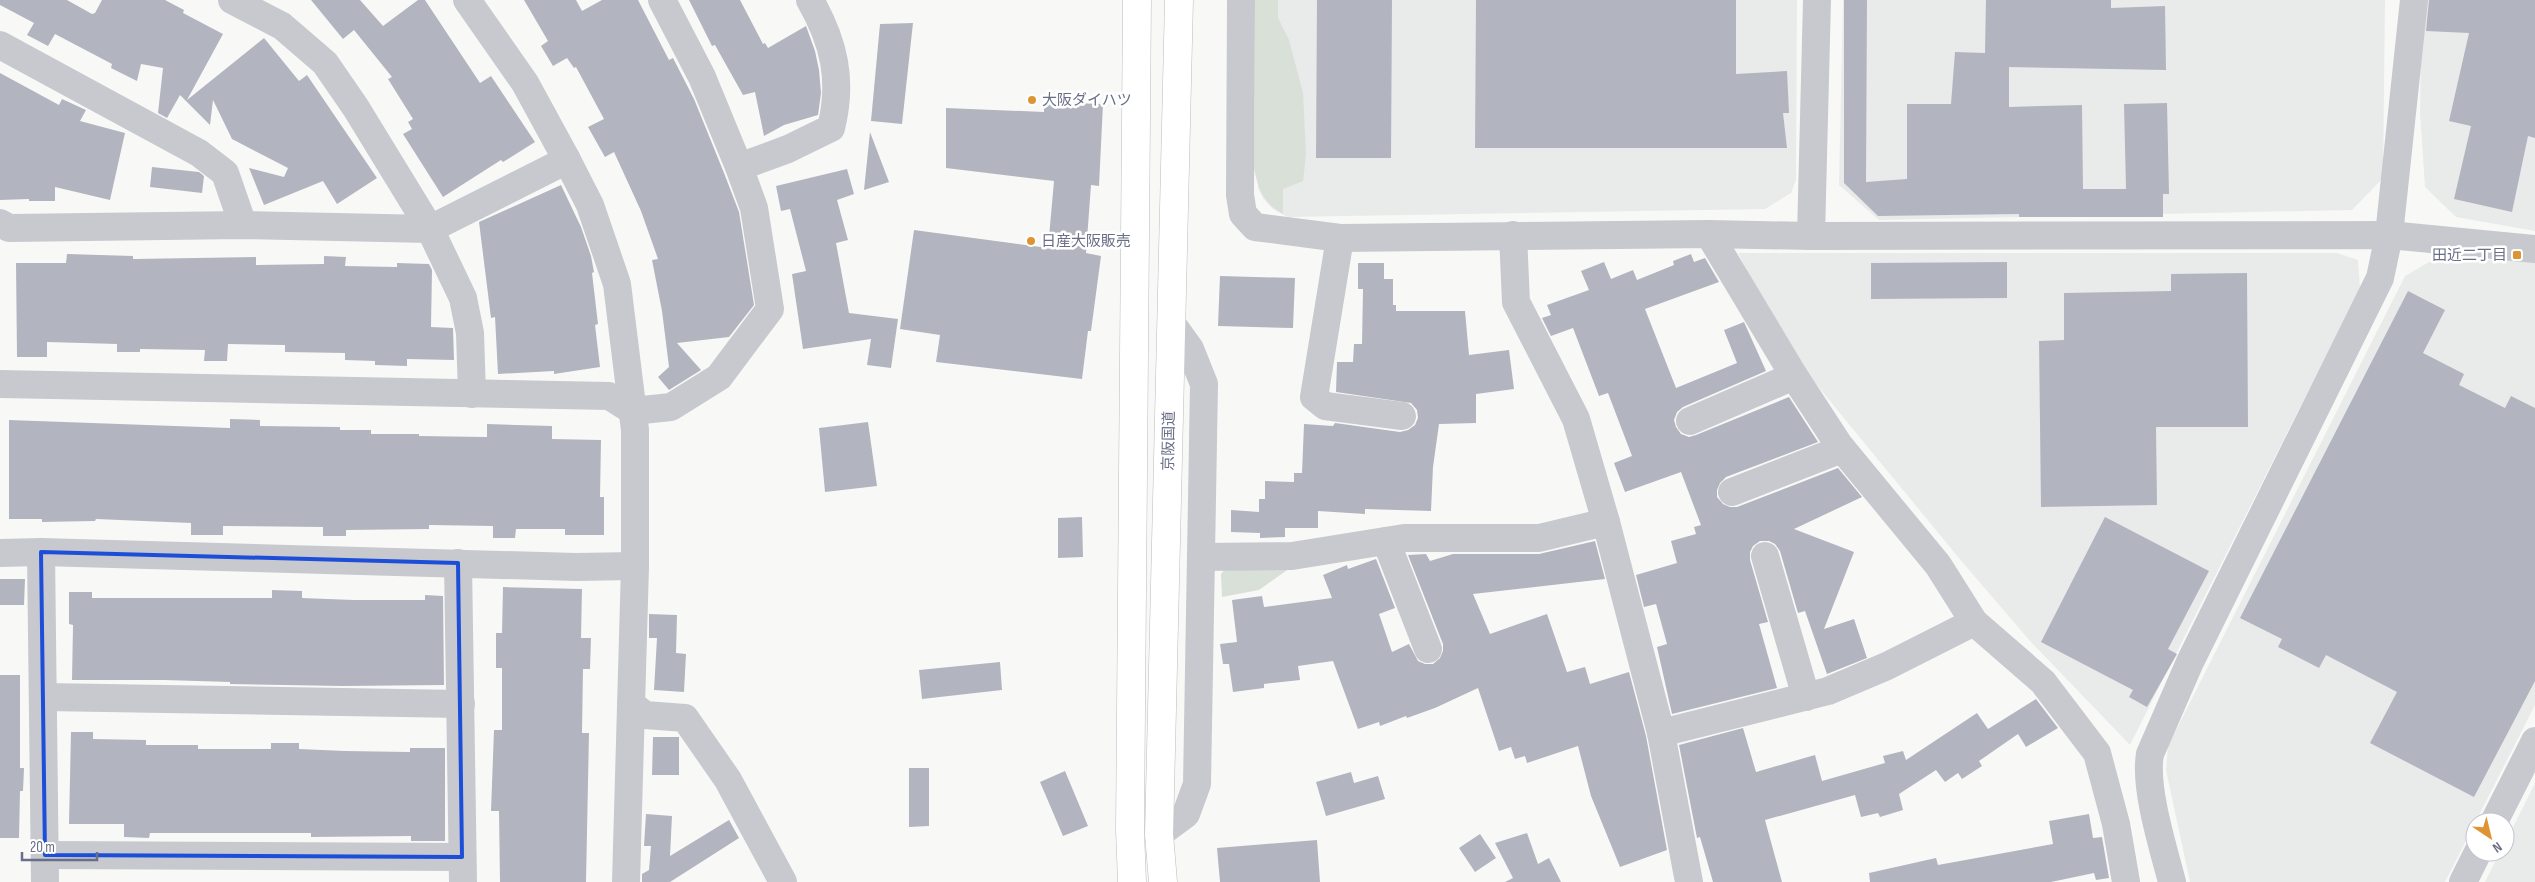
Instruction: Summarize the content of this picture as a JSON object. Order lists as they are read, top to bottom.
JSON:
{
  "streets": {
    "highway": ["京阪国道"]
  },
  "places": {
    "other": ["大阪ダイハツ", "日産大阪販売"],
    "transit": ["田近二丁目"]
  },
  "scale_bar": "20 m",
  "north": "bottom right"
}
